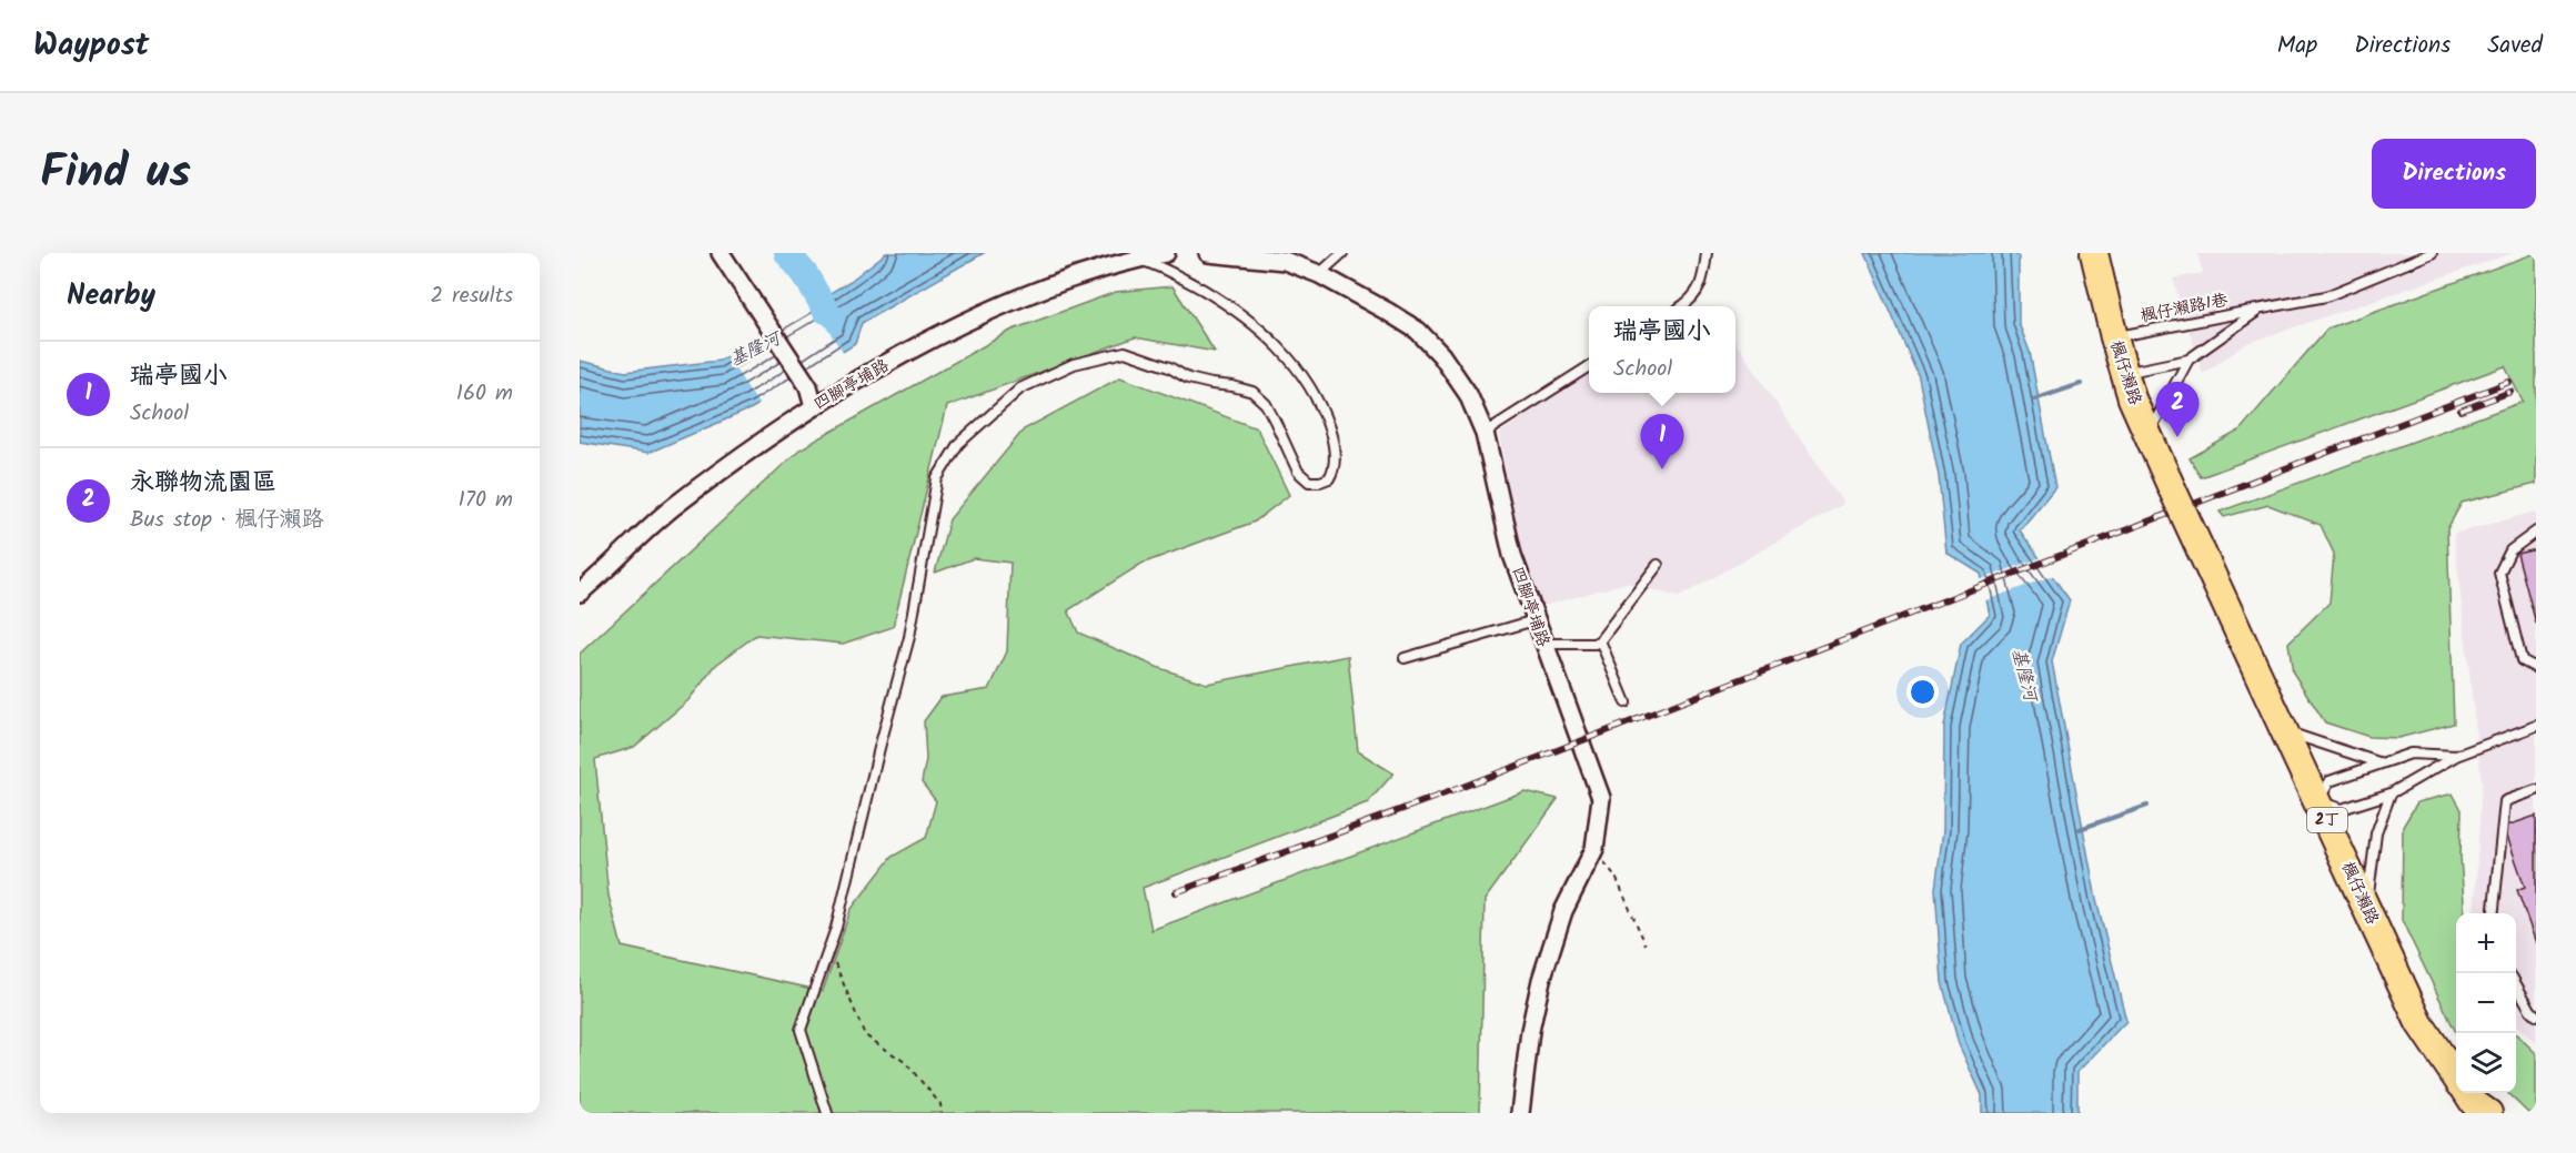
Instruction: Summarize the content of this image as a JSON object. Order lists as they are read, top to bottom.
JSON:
{
  "streets": {
    "main road": ["楓仔瀨路", "2丁"],
    "street": ["四腳亭埔路"],
    "lane": ["楓仔瀨路1巷"]
  },
  "crossings": [
    ["楓仔瀨路1巷", "楓仔瀨路"]
  ],
  "water": ["基隆河"],
  "page": {
    "header": "Waypost",
    "nav": ["Map", "Directions", "Saved"],
    "title": "Find us",
    "buttons": "Directions",
    "heading": ["Nearby", "2 results"],
    "popup": ["瑞亭國小", "School"],
    "list": [
      {
        "mark": "1",
        "name": "瑞亭國小",
        "note": "School",
        "value": "160 m"
      },
      {
        "mark": "2",
        "name": "永聯物流園區",
        "note": "Bus stop · 楓仔瀨路",
        "value": "170 m"
      }
    ],
    "pins": ["2", "1"],
    "map_buttons": ["+", "−"]
  }
}
